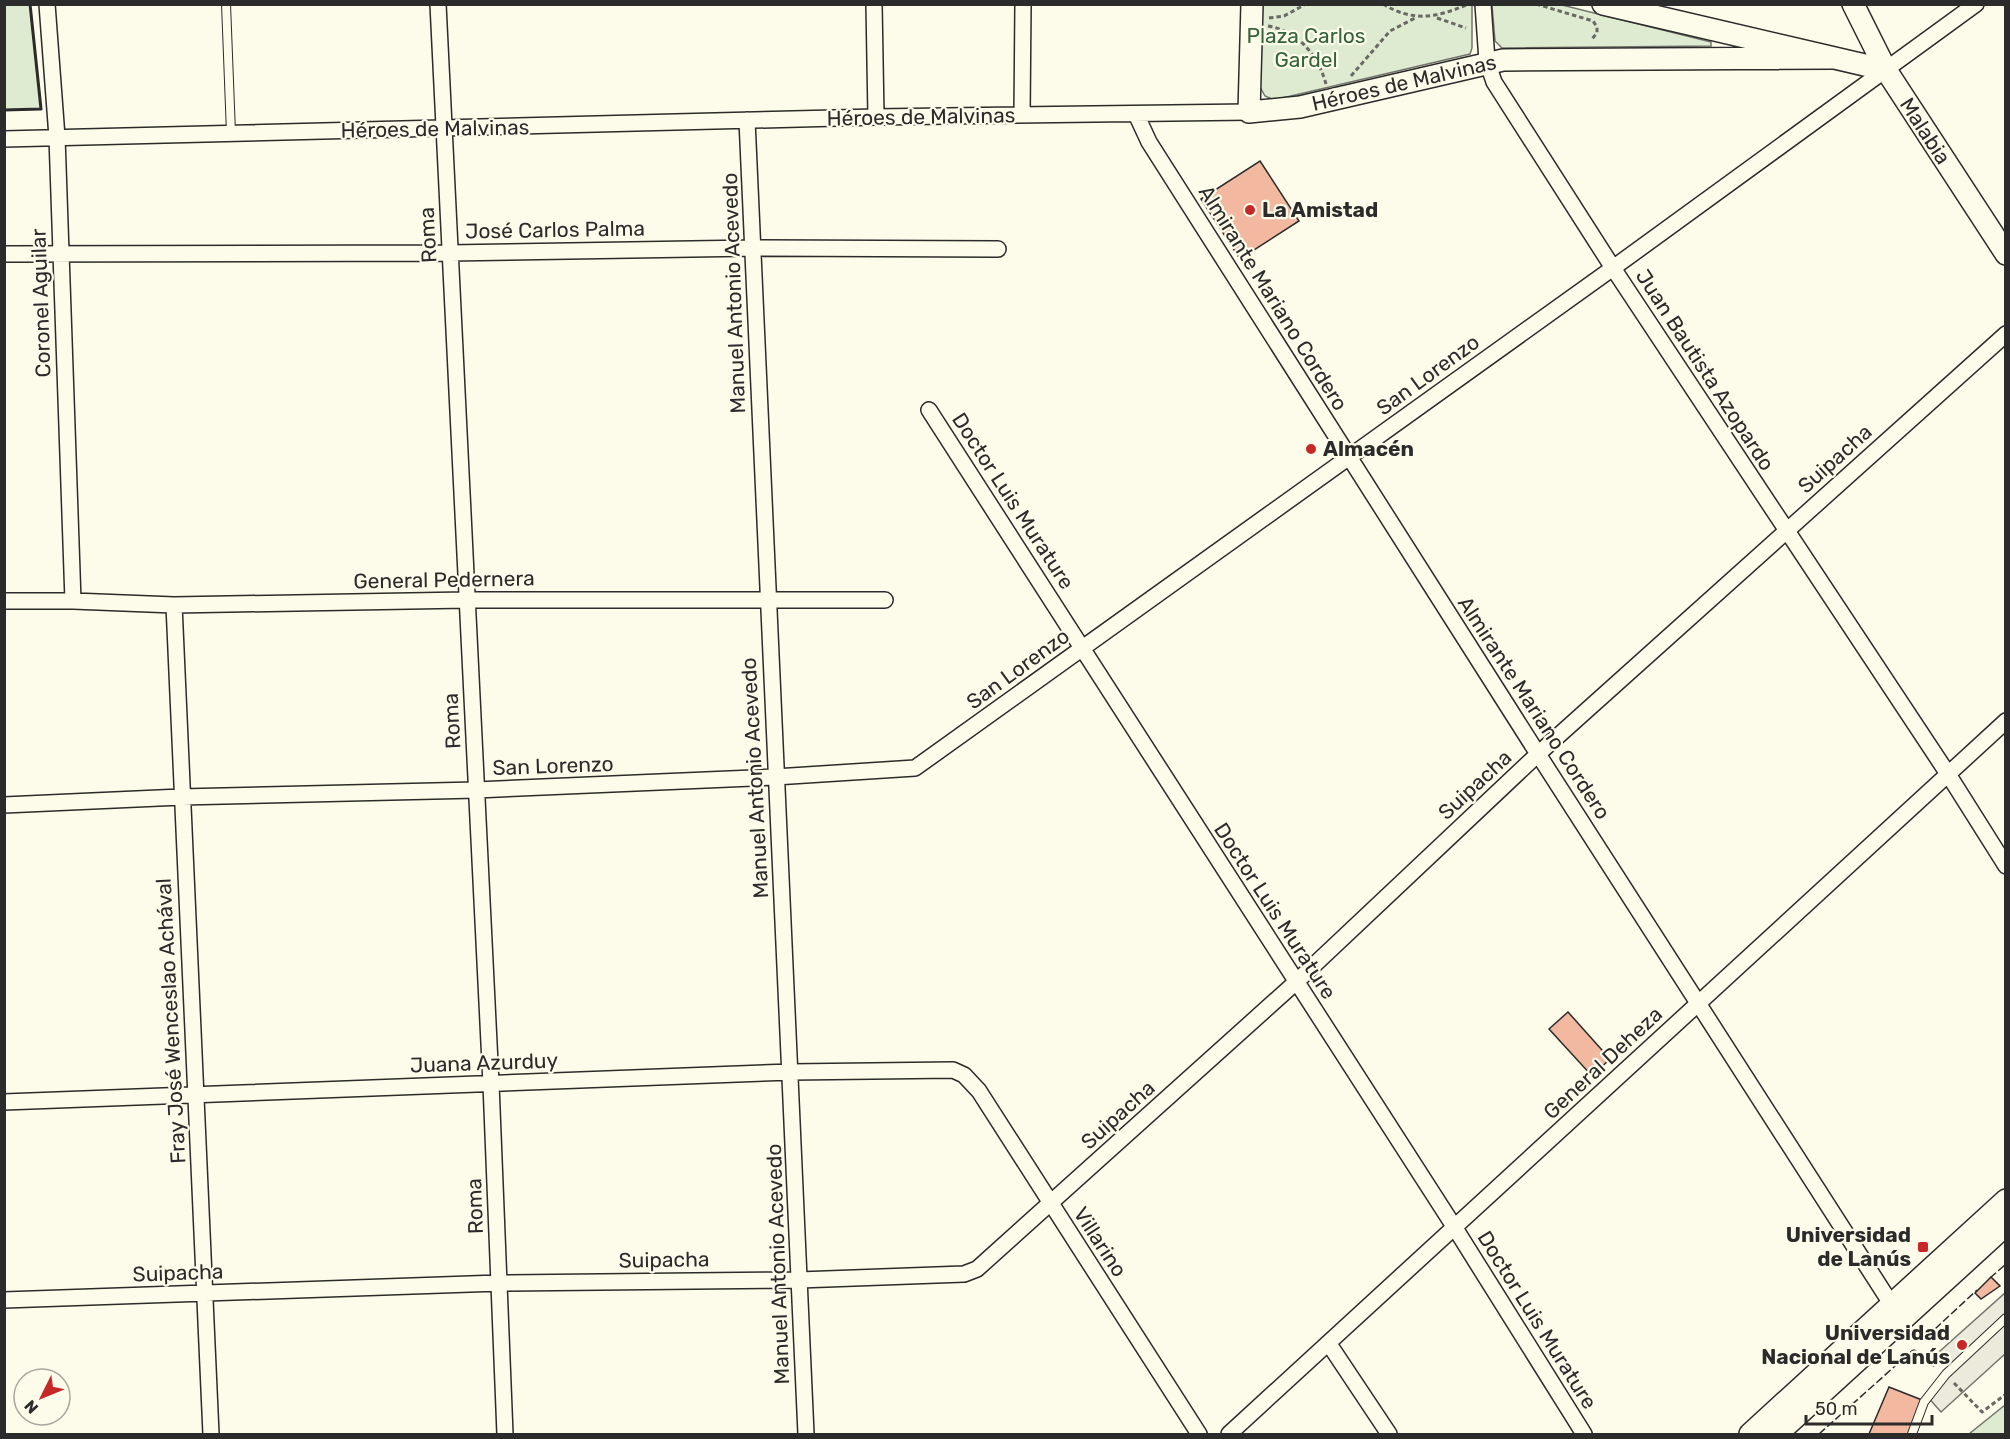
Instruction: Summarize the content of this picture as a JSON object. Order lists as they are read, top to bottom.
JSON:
{
  "streets": {
    "street": [
      "Héroes de Malvinas",
      "Malabia",
      "José Carlos Palma",
      "Roma",
      "Manuel Antonio Acevedo",
      "Almirante Mariano Cordero",
      "Coronel Aguilar",
      "Juan Bautista Azopardo",
      "San Lorenzo",
      "Suipacha",
      "Doctor Luis Murature",
      "General Pedernera",
      "Fray José Wenceslao Achával",
      "Juana Azurduy",
      "General Deheza",
      "Villarino"
    ]
  },
  "crossings": [
    ["Héroes de Malvinas", "Malabia"],
    ["Héroes de Malvinas", "Roma"],
    ["Héroes de Malvinas", "Manuel Antonio Acevedo"],
    ["Héroes de Malvinas", "Almirante Mariano Cordero"],
    ["Héroes de Malvinas", "Coronel Aguilar"],
    ["Héroes de Malvinas", "Juan Bautista Azopardo"],
    ["Héroes de Malvinas", "San Lorenzo"],
    ["Malabia", "San Lorenzo"],
    ["José Carlos Palma", "Roma"],
    ["José Carlos Palma", "Manuel Antonio Acevedo"],
    ["José Carlos Palma", "Coronel Aguilar"],
    ["Roma", "San Lorenzo"],
    ["Roma", "Suipacha"],
    ["Roma", "General Pedernera"],
    ["Roma", "Juana Azurduy"],
    ["Manuel Antonio Acevedo", "San Lorenzo"],
    ["Manuel Antonio Acevedo", "Suipacha"],
    ["Manuel Antonio Acevedo", "General Pedernera"],
    ["Manuel Antonio Acevedo", "Juana Azurduy"],
    ["Almirante Mariano Cordero", "San Lorenzo"],
    ["Almirante Mariano Cordero", "Suipacha"],
    ["Almirante Mariano Cordero", "General Deheza"],
    ["Coronel Aguilar", "General Pedernera"],
    ["Juan Bautista Azopardo", "San Lorenzo"],
    ["Juan Bautista Azopardo", "Suipacha"],
    ["Juan Bautista Azopardo", "General Deheza"],
    ["San Lorenzo", "Doctor Luis Murature"],
    ["San Lorenzo", "Fray José Wenceslao Achával"],
    ["Suipacha", "Doctor Luis Murature"],
    ["Suipacha", "Fray José Wenceslao Achával"],
    ["Suipacha", "Villarino"],
    ["Doctor Luis Murature", "General Deheza"],
    ["General Pedernera", "Fray José Wenceslao Achával"],
    ["Fray José Wenceslao Achával", "Juana Azurduy"],
    ["Juana Azurduy", "Villarino"]
  ],
  "parks": ["Plaza Carlos Gardel"],
  "places": {
    "other": ["La Amistad", "Almacén", "Universidad Nacional de Lanús"],
    "transit": ["Universidad de Lanús"]
  },
  "scale_bar": "50 m",
  "north": "bottom left"
}
